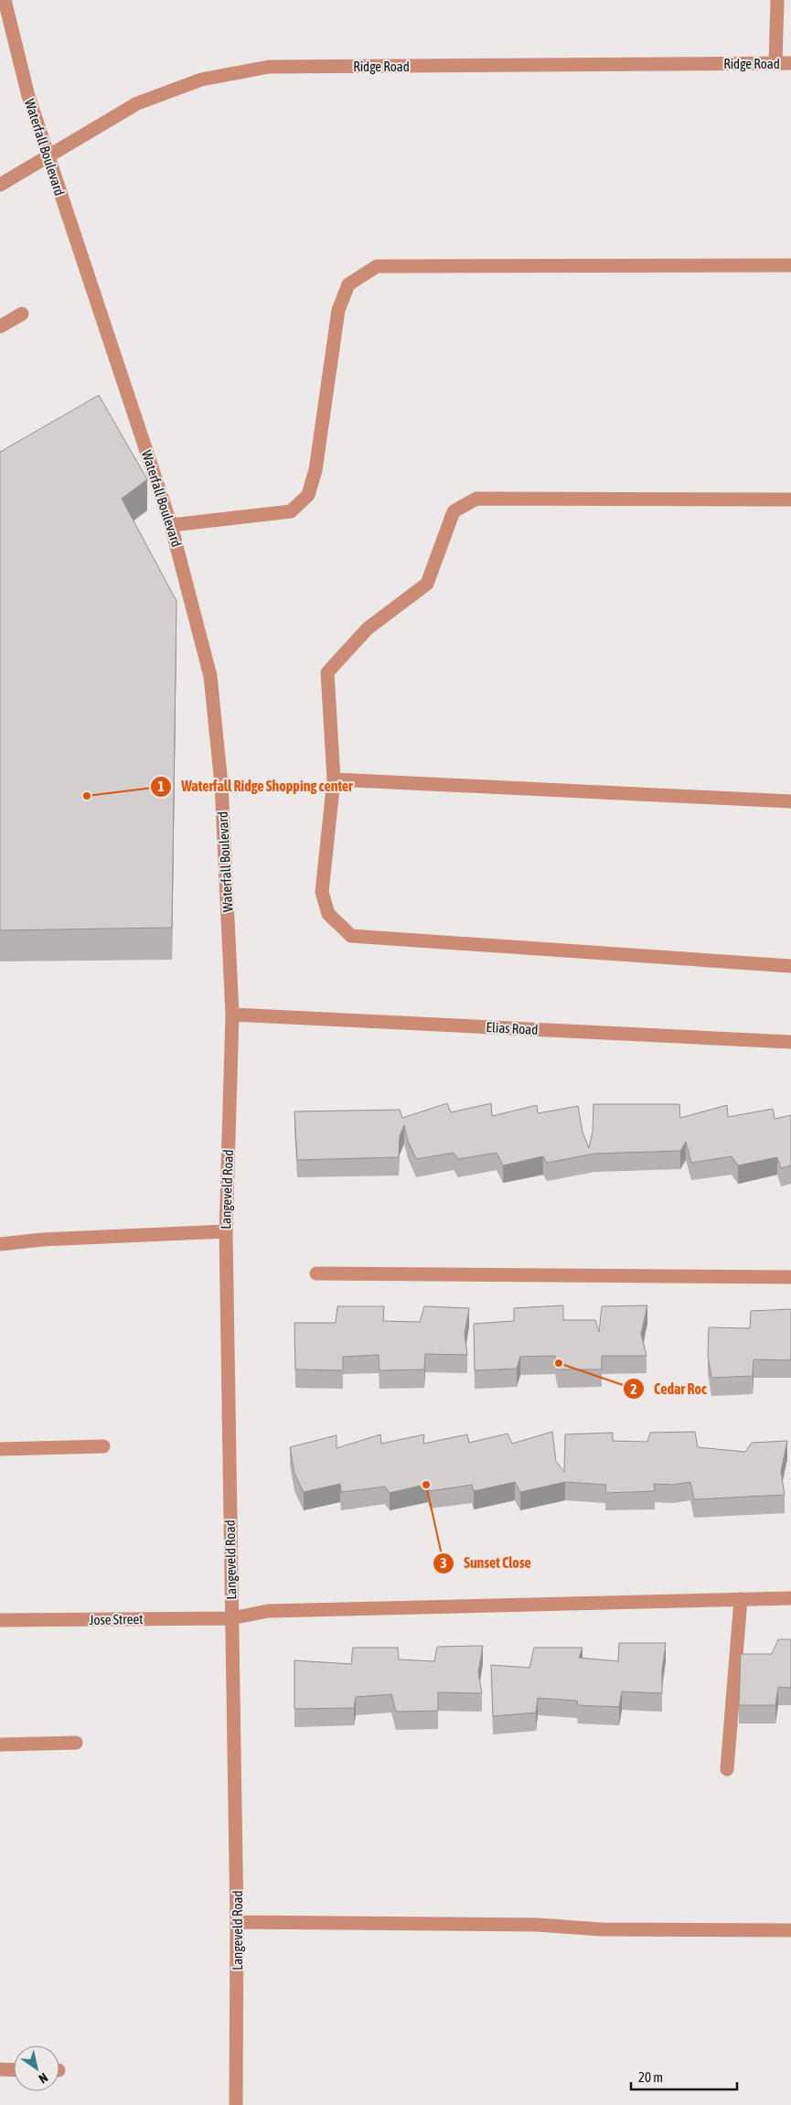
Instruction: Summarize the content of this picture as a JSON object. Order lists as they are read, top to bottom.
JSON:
{
  "streets": {
    "street": [
      "Ridge Road",
      "Waterfall Boulevard",
      "Elias Road",
      "Langeveld Road",
      "Jose Street"
    ]
  },
  "crossings": [
    ["Ridge Road", "Waterfall Boulevard"],
    ["Waterfall Boulevard", "Elias Road"],
    ["Waterfall Boulevard", "Langeveld Road"],
    ["Elias Road", "Langeveld Road"],
    ["Langeveld Road", "Jose Street"]
  ],
  "places": ["Waterfall Ridge Shopping center", "Cedar Roc", "Sunset Close"],
  "scale_bar": "20 m",
  "north": "bottom right"
}
